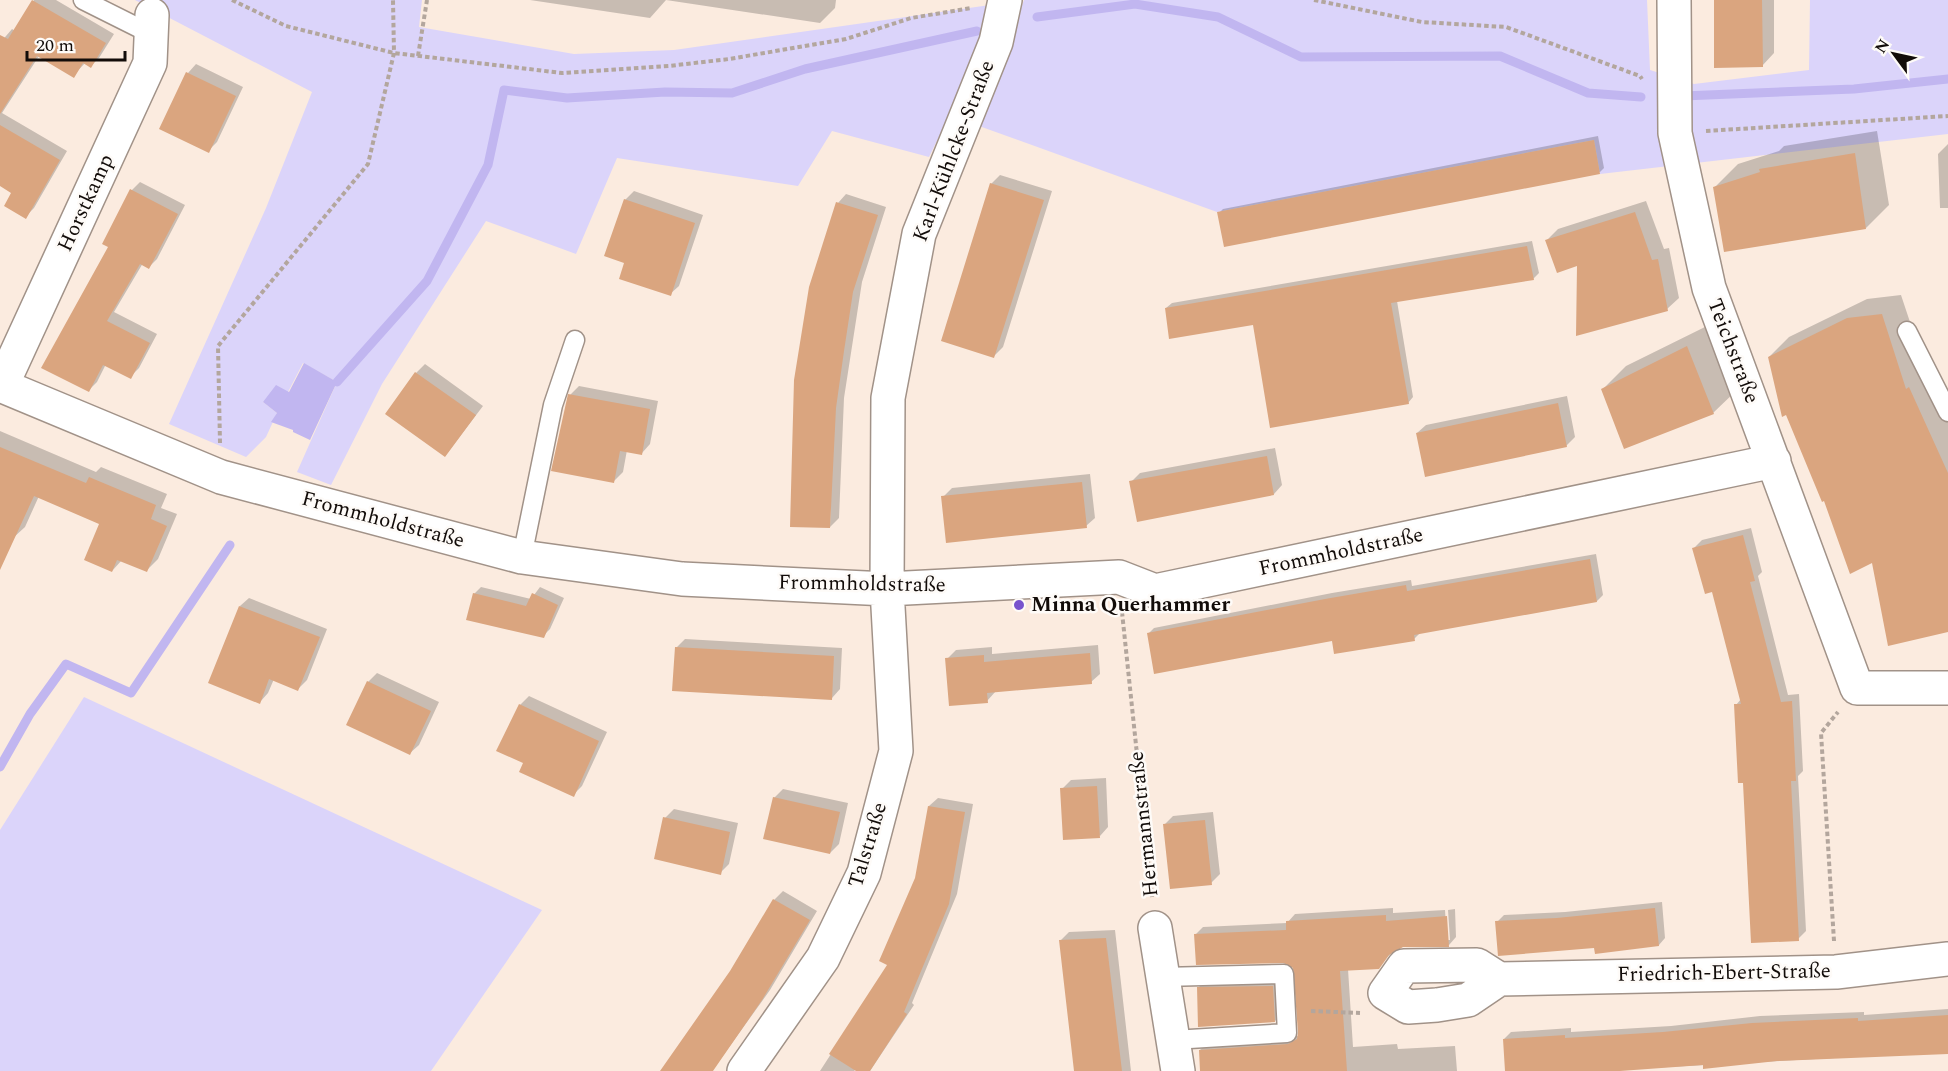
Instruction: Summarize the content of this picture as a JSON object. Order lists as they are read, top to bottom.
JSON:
{
  "streets": {
    "street": [
      "Karl-Kühlcke-Straße",
      "Horstkamp",
      "Teichstraße",
      "Frommholdstraße",
      "Hermannstraße",
      "Talstraße",
      "Friedrich-Ebert-Straße"
    ]
  },
  "crossings": [
    ["Karl-Kühlcke-Straße", "Frommholdstraße"],
    ["Karl-Kühlcke-Straße", "Talstraße"],
    ["Horstkamp", "Frommholdstraße"],
    ["Teichstraße", "Frommholdstraße"],
    ["Frommholdstraße", "Hermannstraße"],
    ["Frommholdstraße", "Talstraße"]
  ],
  "places": ["Minna Querhammer"],
  "scale_bar": "20 m",
  "north": "top left"
}
